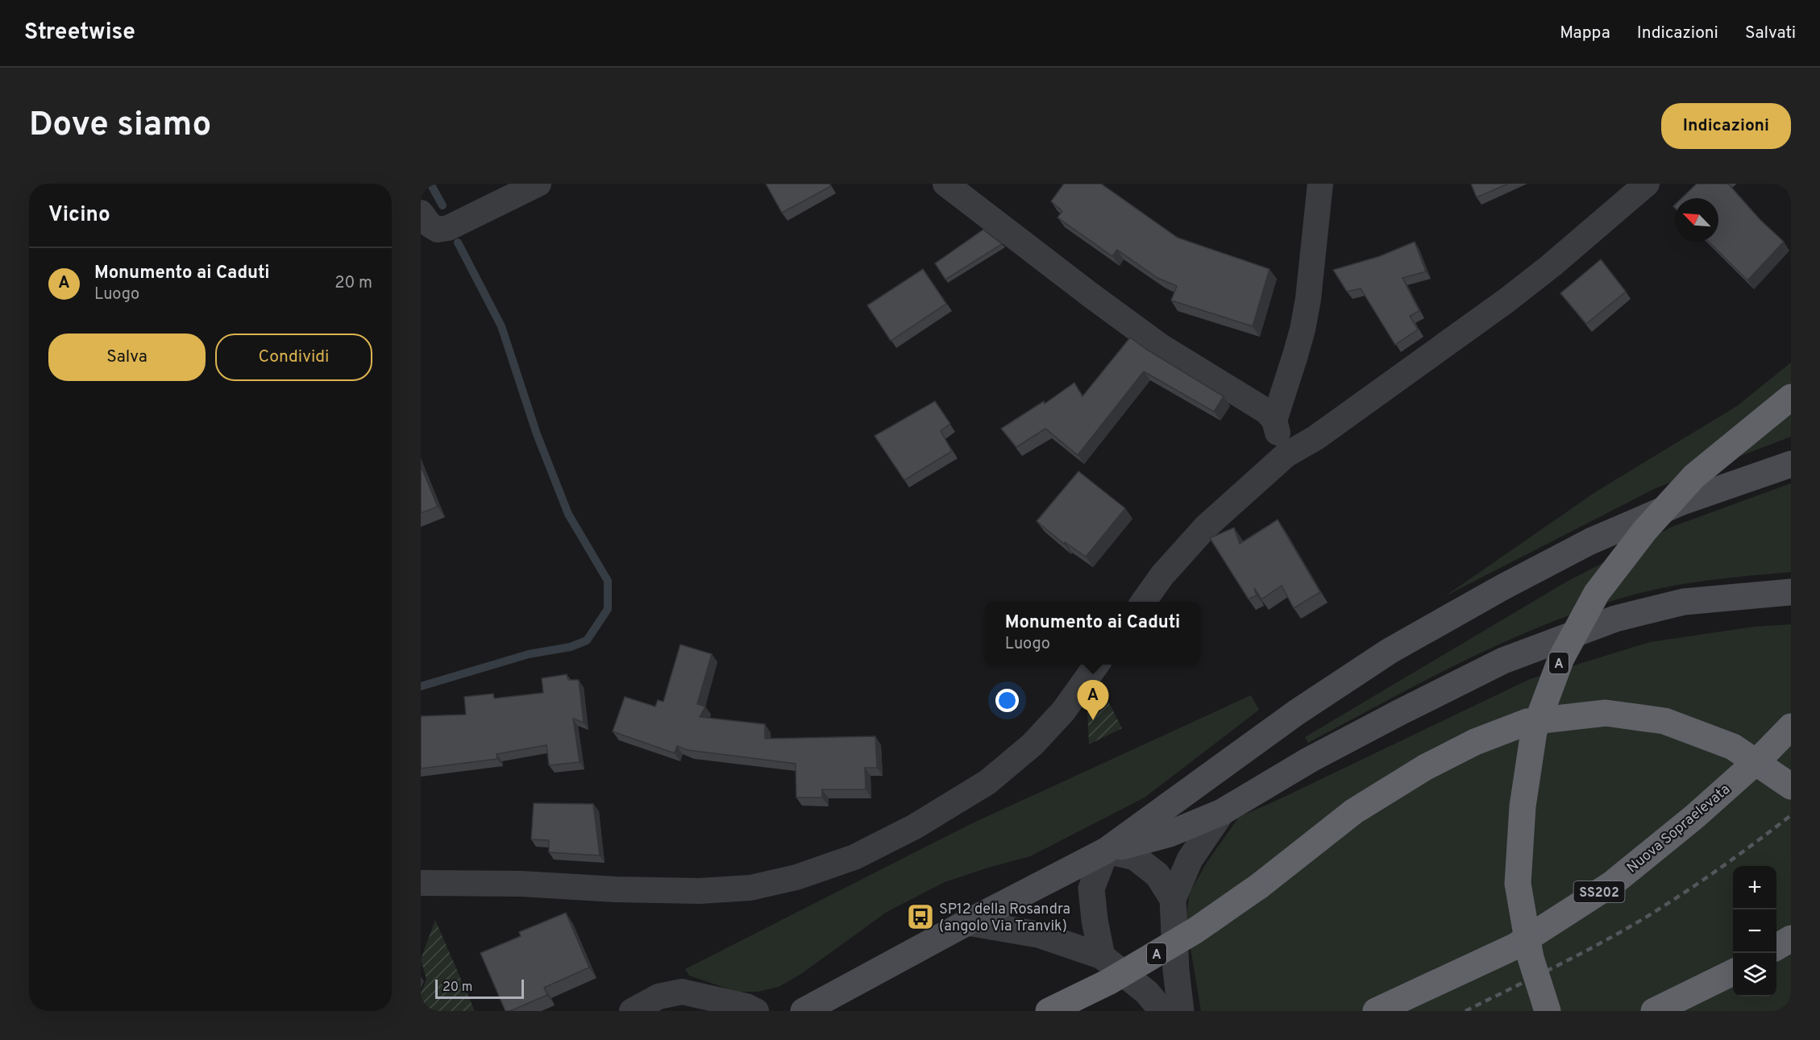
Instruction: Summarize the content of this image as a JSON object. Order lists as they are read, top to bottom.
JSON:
{
  "streets": {
    "highway": ["A", "Nuova Sopraelevata", "SS202"]
  },
  "places": {
    "bus stop": ["SP12 della Rosandra (angolo Via Tranvik)"]
  },
  "scale_bar": "20 m",
  "north": "top left",
  "page": {
    "header": "Streetwise",
    "nav": ["Mappa", "Indicazioni", "Salvati"],
    "buttons": [
      "Indicazioni",
      ["Salva", "Condividi"]
    ],
    "title": "Dove siamo",
    "heading": "Vicino",
    "list": [
      {
        "mark": "A",
        "name": "Monumento ai Caduti",
        "note": "Luogo",
        "value": "20 m"
      }
    ],
    "popup": ["Monumento ai Caduti", "Luogo"],
    "pins": "A",
    "map_buttons": ["+", "−"],
    "scale": "20 m"
  }
}
